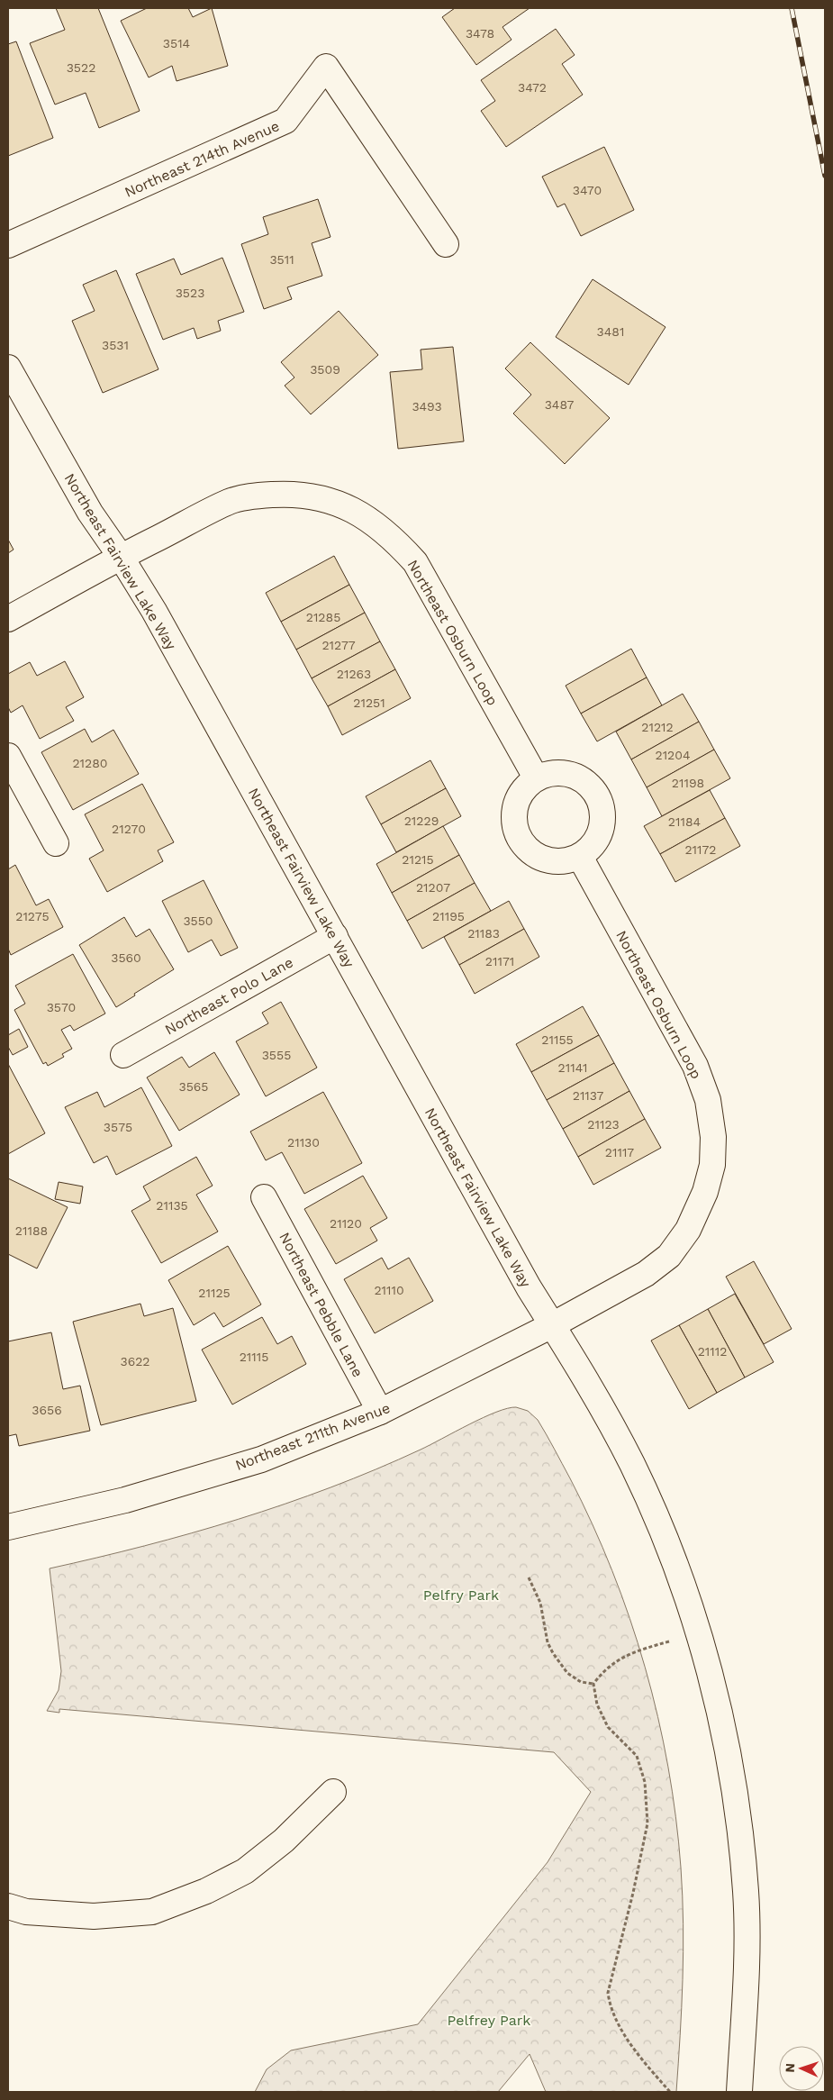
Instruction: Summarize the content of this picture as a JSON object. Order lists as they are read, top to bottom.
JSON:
{
  "streets": {
    "street": [
      "Northeast 214th Avenue",
      "Northeast Fairview Lake Way",
      "Northeast Osburn Loop",
      "Northeast Polo Lane",
      "Northeast Pebble Lane",
      "Northeast 211th Avenue"
    ]
  },
  "crossings": [
    ["Northeast Fairview Lake Way", "Northeast Osburn Loop"],
    ["Northeast Fairview Lake Way", "Northeast Polo Lane"],
    ["Northeast Fairview Lake Way", "Northeast 211th Avenue"],
    ["Northeast Osburn Loop", "Northeast 211th Avenue"],
    ["Northeast Pebble Lane", "Northeast 211th Avenue"]
  ],
  "parks": ["Pelfry Park", "Pelfrey Park"],
  "house_numbers": [
    "3478",
    "3514",
    "3522",
    "3472",
    "3470",
    "3511",
    "3523",
    "3481",
    "3531",
    "3509",
    "3487",
    "3493",
    "21285",
    "21277",
    "21263",
    "21251",
    "21212",
    "21204",
    "21280",
    "21198",
    "21229",
    "21184",
    "21270",
    "21172",
    "21215",
    "21207",
    "21275",
    "21195",
    "3550",
    "21183",
    "3560",
    "21171",
    "3570",
    "21155",
    "3555",
    "21141",
    "3565",
    "21137",
    "21123",
    "3575",
    "21130",
    "21117",
    "21135",
    "21120",
    "21188",
    "21110",
    "21125",
    "21112",
    "21115",
    "3622",
    "3656"
  ],
  "north": "left"
}
